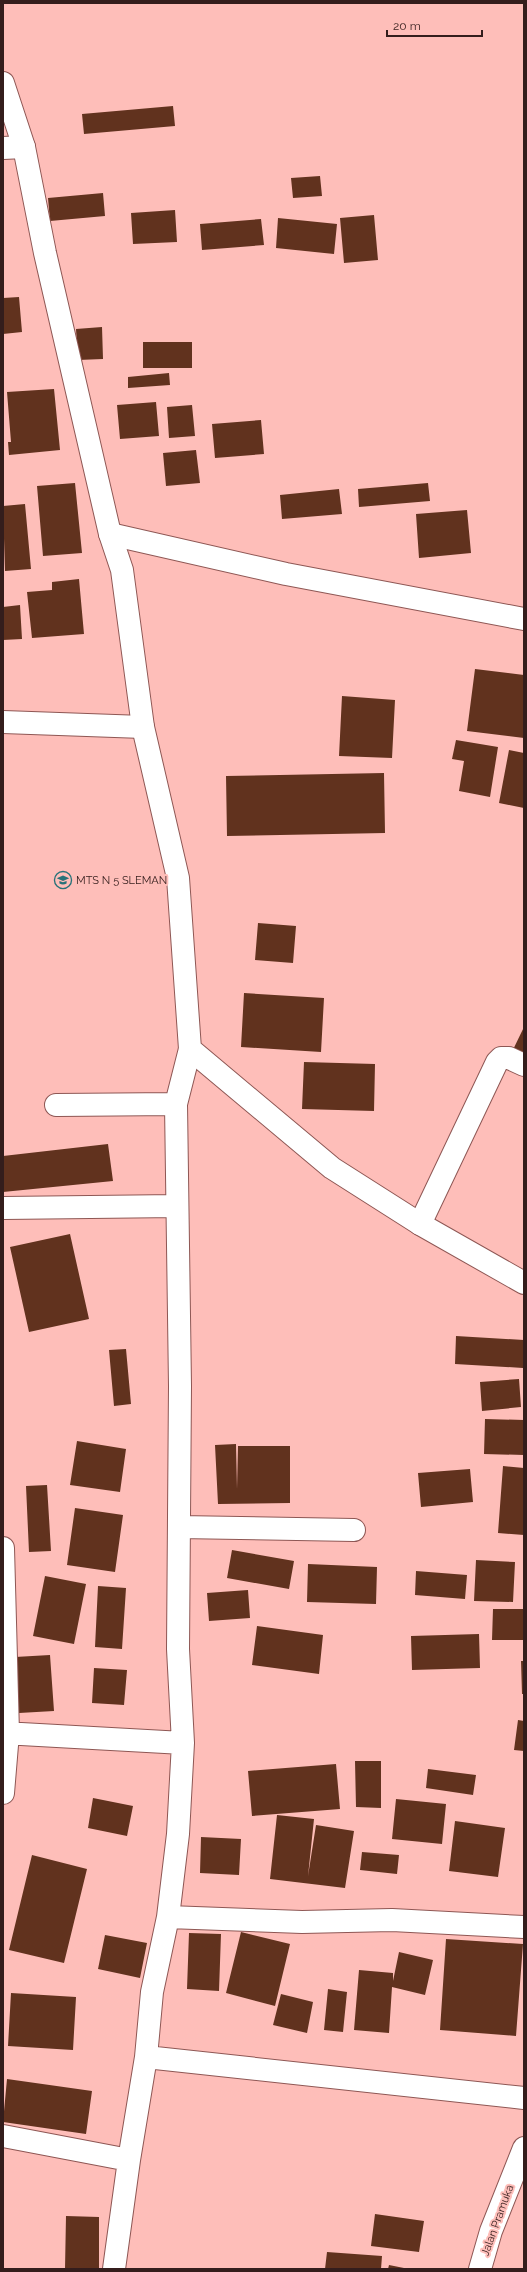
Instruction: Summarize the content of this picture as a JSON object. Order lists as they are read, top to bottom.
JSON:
{
  "streets": {
    "street": ["Jalan Pramuka"]
  },
  "places": {
    "school or university": ["MTS N 5 SLEMAN"]
  },
  "scale_bar": "20 m"
}
